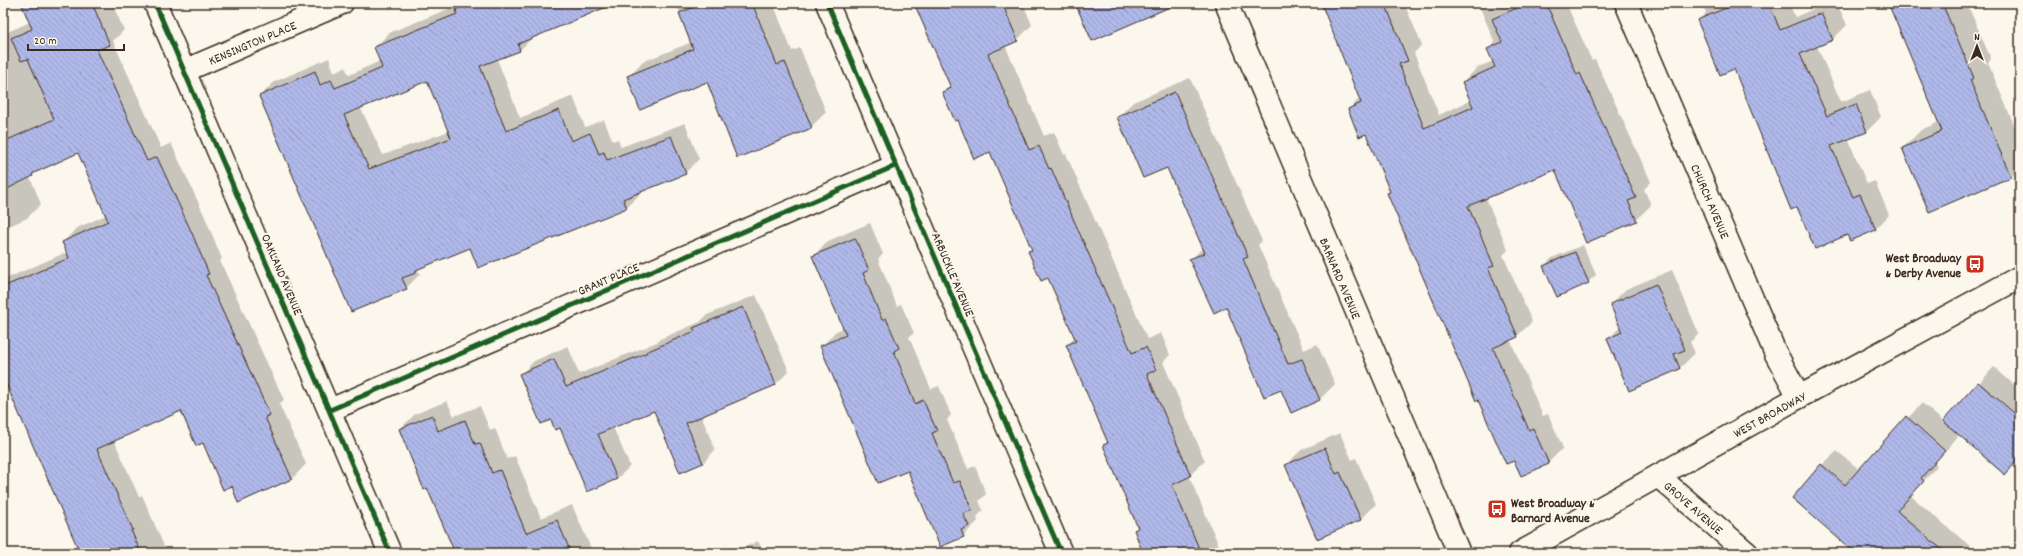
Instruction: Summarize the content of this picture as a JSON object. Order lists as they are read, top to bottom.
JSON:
{
  "streets": {
    "street": [
      "KENSINGTON PLACE",
      "CHURCH AVENUE",
      "OAKLAND AVENUE",
      "ARBUCKLE AVENUE",
      "GRANT PLACE",
      "BARNARD AVENUE",
      "WEST BROADWAY",
      "GROVE AVENUE"
    ]
  },
  "crossings": [
    ["KENSINGTON PLACE", "OAKLAND AVENUE"],
    ["CHURCH AVENUE", "WEST BROADWAY"],
    ["OAKLAND AVENUE", "GRANT PLACE"],
    ["ARBUCKLE AVENUE", "GRANT PLACE"],
    ["WEST BROADWAY", "GROVE AVENUE"]
  ],
  "places": {
    "bus stop": ["West Broadway & Derby Avenue", "West Broadway & Barnard Avenue"]
  },
  "scale_bar": "20 m",
  "north": "top"
}
